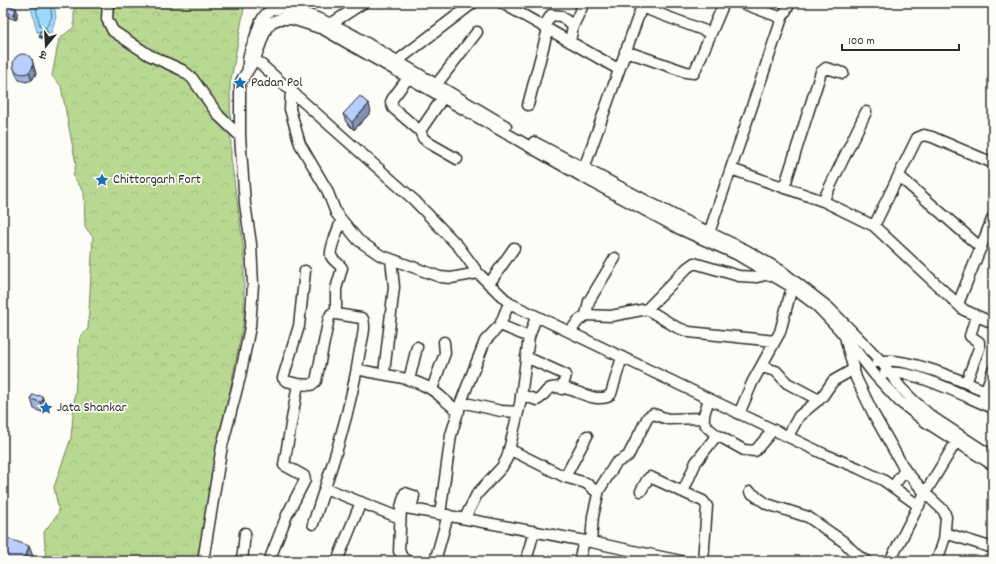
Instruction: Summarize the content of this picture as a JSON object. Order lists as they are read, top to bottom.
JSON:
{
  "places": {
    "place": ["Padan Pol", "Chittorgarh Fort", "Jata Shankar"]
  },
  "scale_bar": "100 m",
  "north": "bottom"
}
